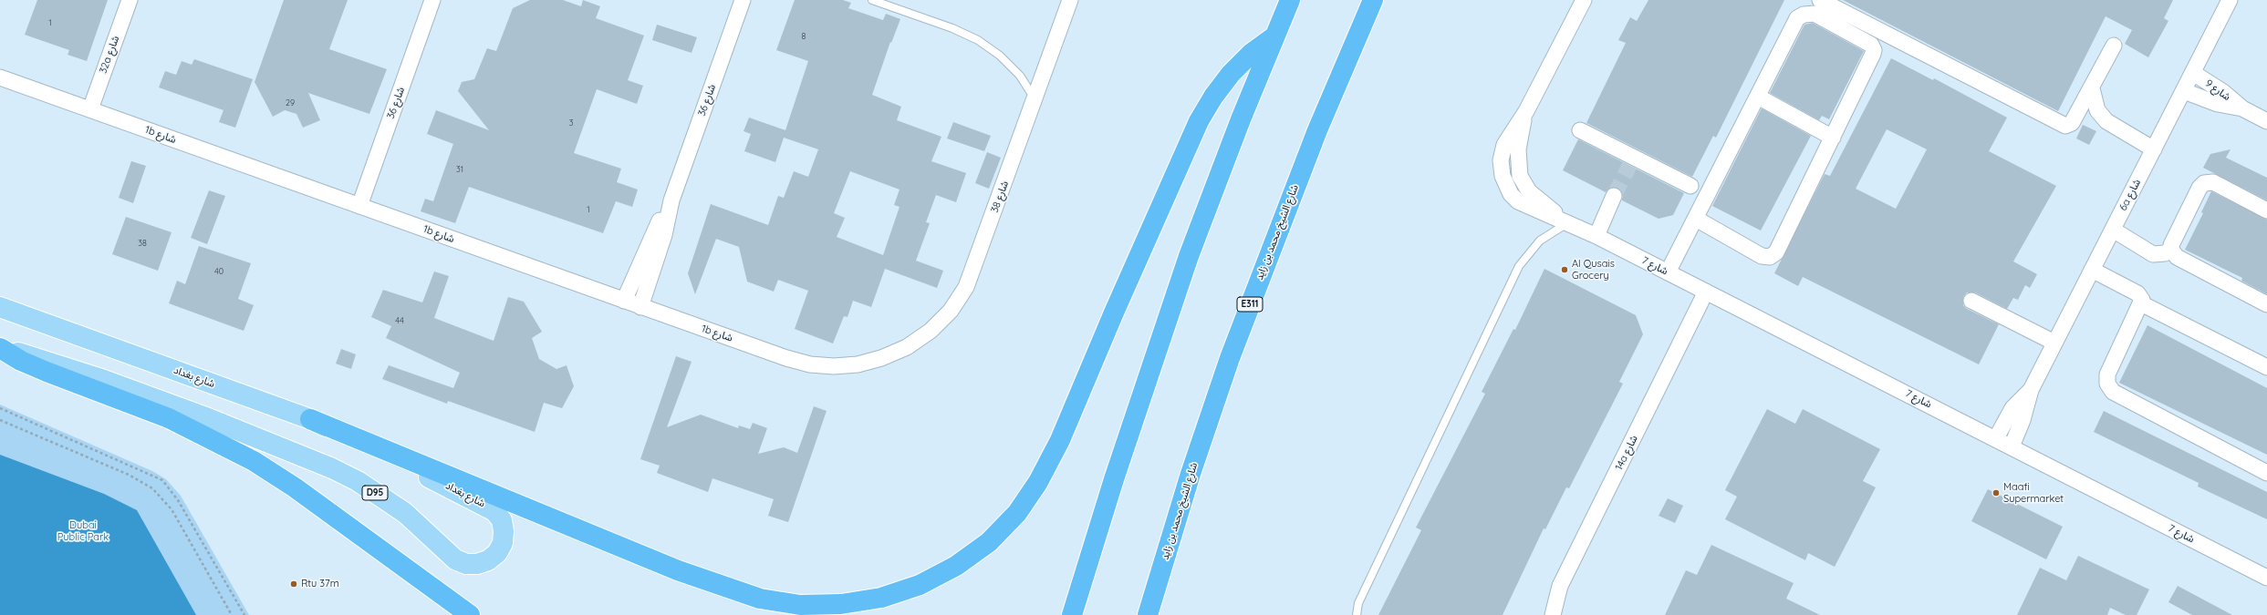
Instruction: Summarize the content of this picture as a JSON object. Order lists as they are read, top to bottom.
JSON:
{
  "streets": {
    "highway": ["شارع الشيخ محمد بن زايد", "E311"],
    "main road": ["شارع بغداد", "D95"],
    "street": [
      "32a شارع",
      "شارع 9",
      "شارع 36",
      "1b شارع",
      "6a شارع",
      "شارع 38",
      "شارع 7",
      "14a شارع"
    ]
  },
  "crossings": [
    ["32a شارع", "1b شارع"],
    ["شارع 9", "6a شارع"],
    ["شارع 36", "1b شارع"],
    ["1b شارع", "شارع 38"],
    ["6a شارع", "شارع 7"],
    ["شارع 7", "14a شارع"]
  ],
  "parks": ["Dubai Public Park"],
  "places": ["Al Qusais Grocery", "Maafi Supermarket", "Rtu 37m"],
  "house_numbers": [
    "1",
    "8",
    "29",
    "3",
    "31",
    "1",
    "38",
    "40",
    "44"
  ]
}
